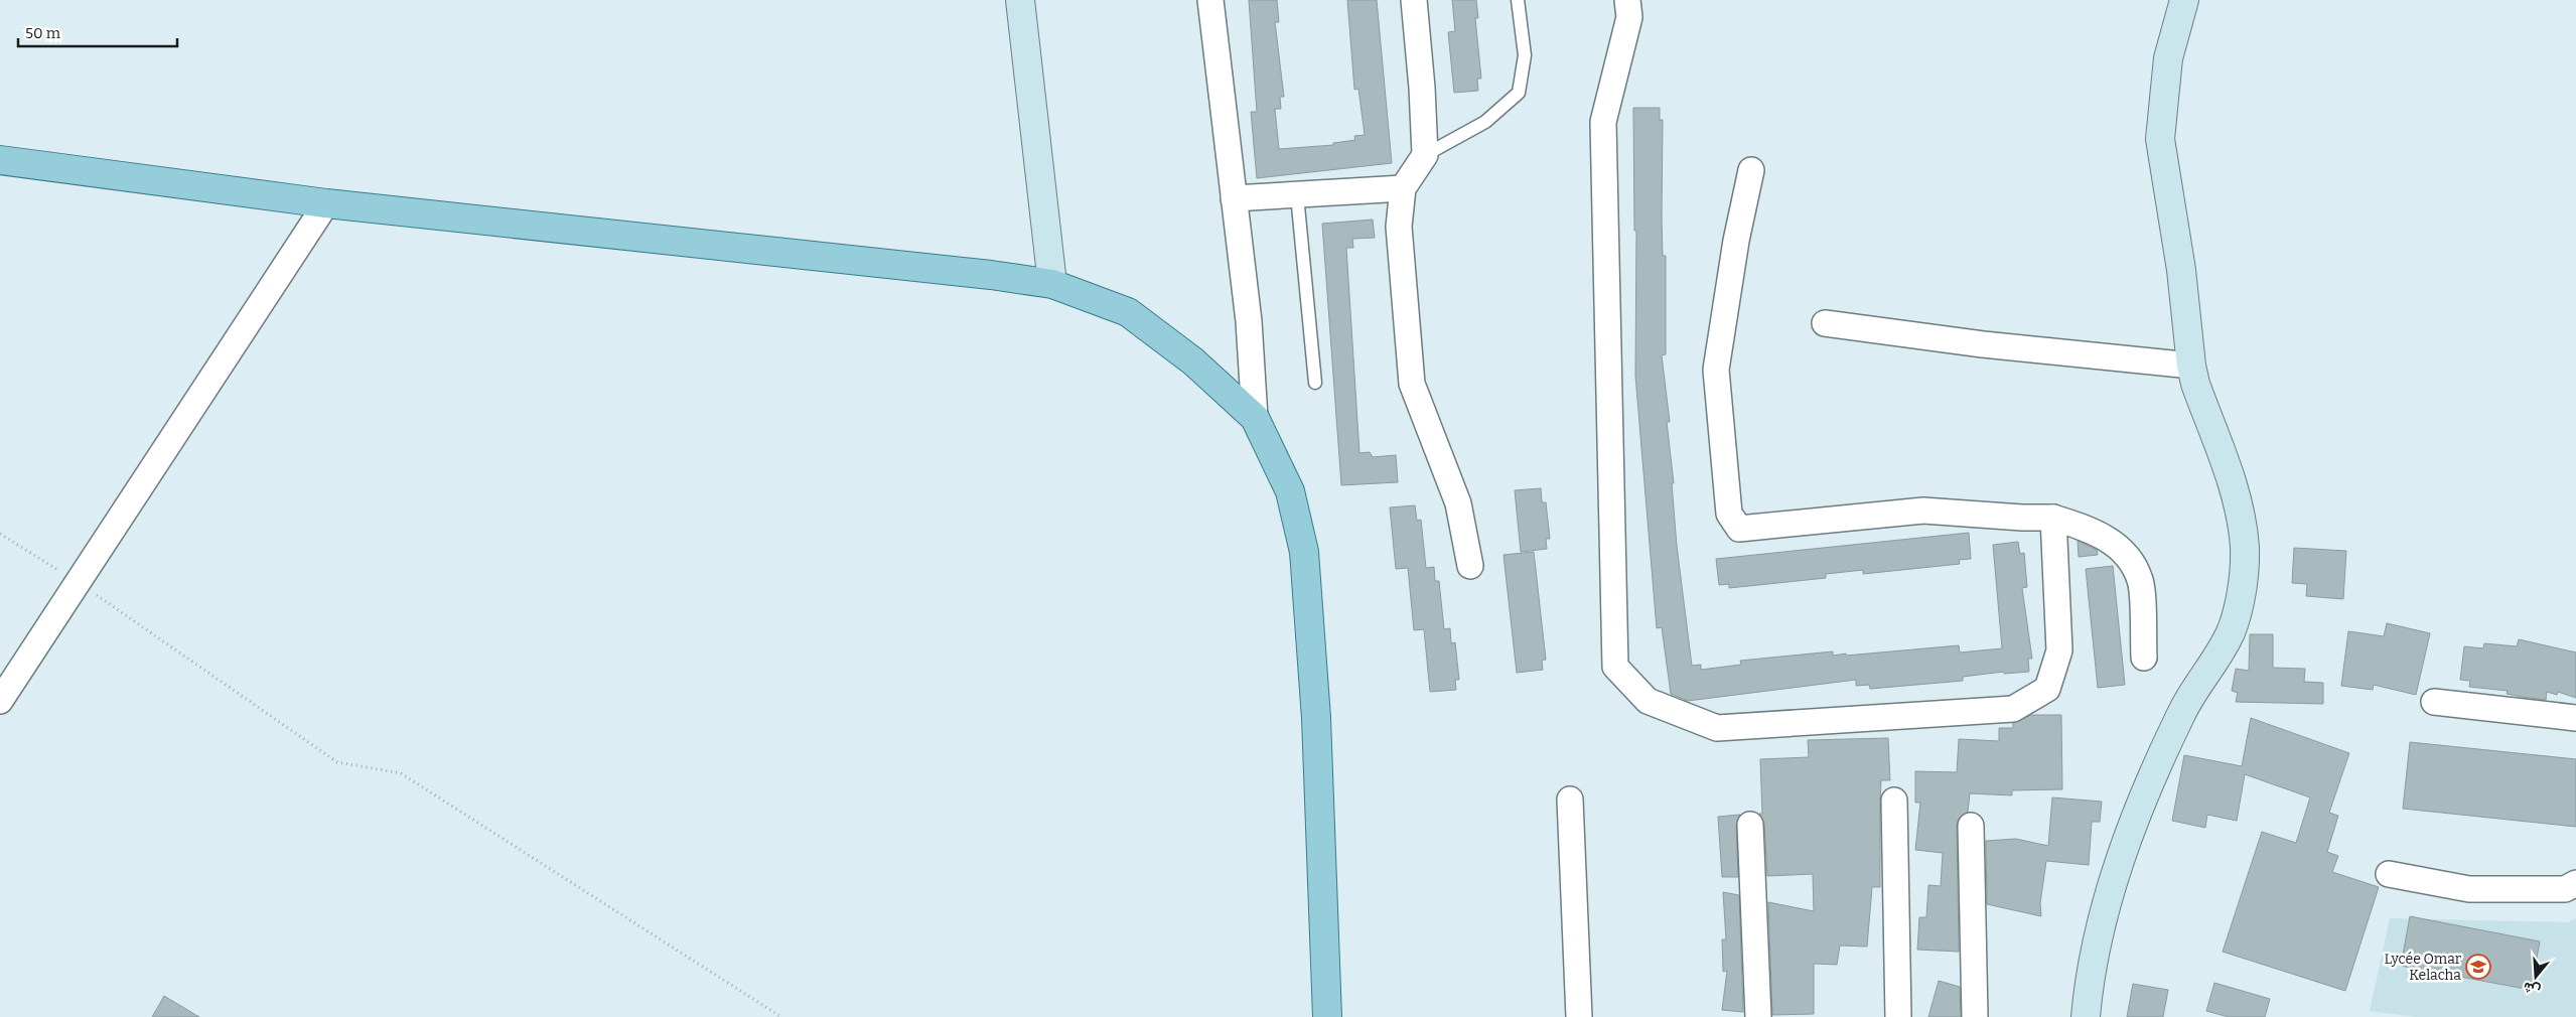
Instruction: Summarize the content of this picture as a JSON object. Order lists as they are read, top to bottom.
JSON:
{
  "places": {
    "school or university": ["Lycée Omar Kelacha"]
  },
  "scale_bar": "50 m",
  "north": "bottom"
}
